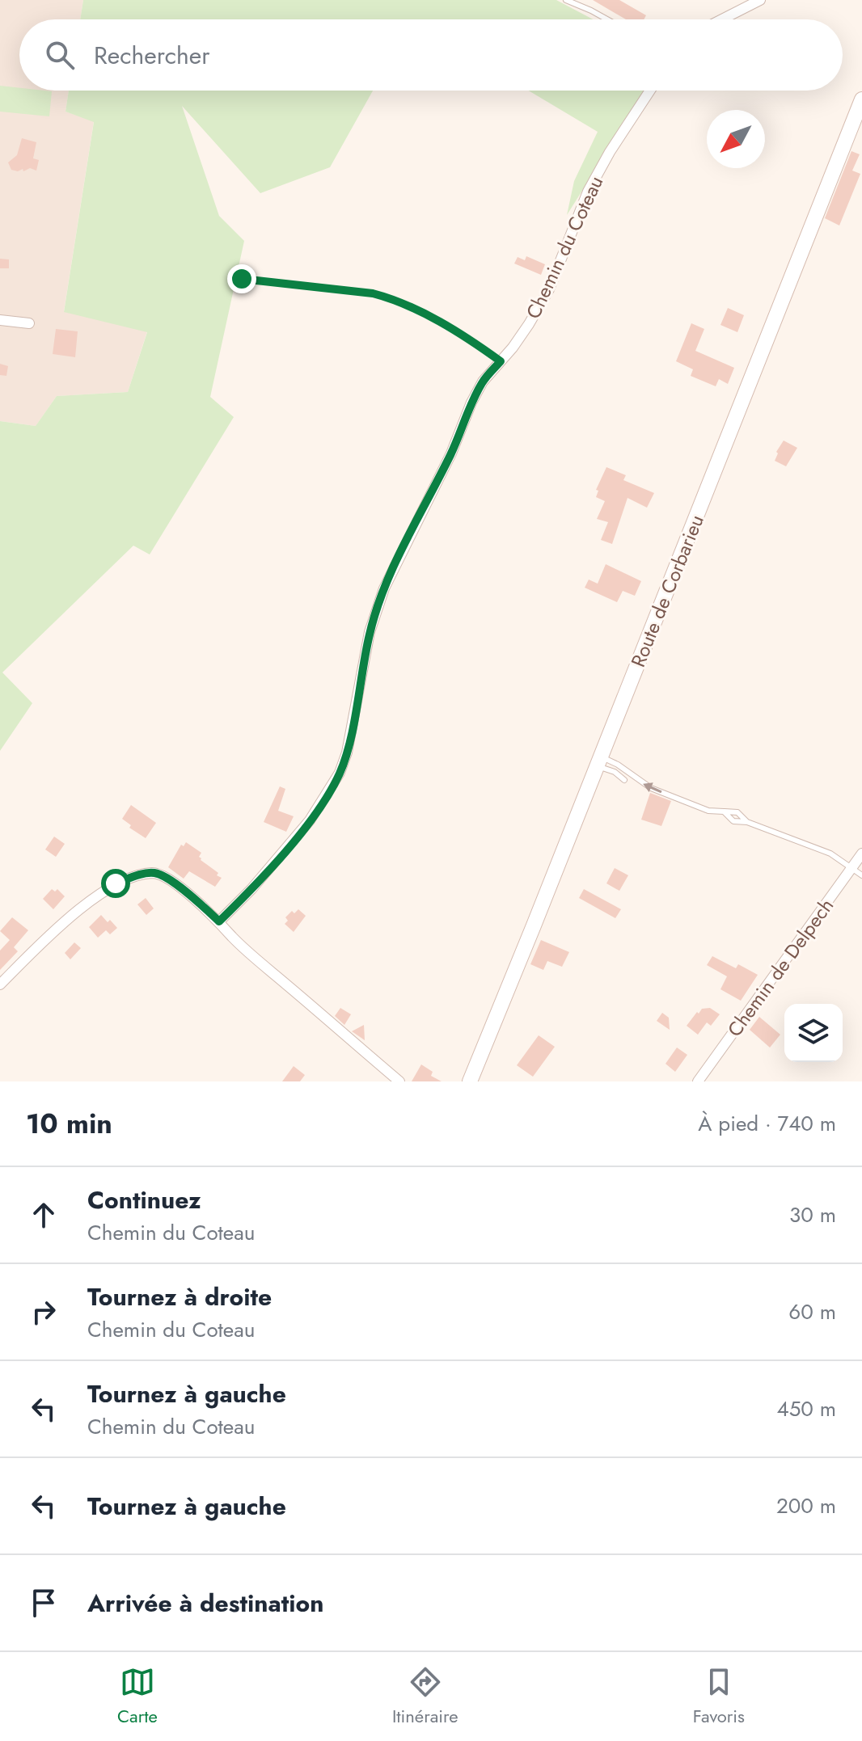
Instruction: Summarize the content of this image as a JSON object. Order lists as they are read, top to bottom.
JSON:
{
  "streets": {
    "main road": ["Route de Corbarieu"],
    "street": ["Chemin du Coteau", "Chemin de Delpech"]
  },
  "north": "bottom left",
  "page": {
    "search": "Rechercher",
    "heading": ["10 min", "À pied · 740 m"],
    "list": [
      ["Continuez", "Chemin du Coteau", "30 m"],
      ["Tournez à droite", "Chemin du Coteau", "60 m"],
      ["Tournez à gauche", "Chemin du Coteau", "450 m"],
      ["Tournez à gauche", "200 m"],
      "Arrivée à destination"
    ],
    "nav": ["Carte", "Itinéraire", "Favoris"]
  }
}
